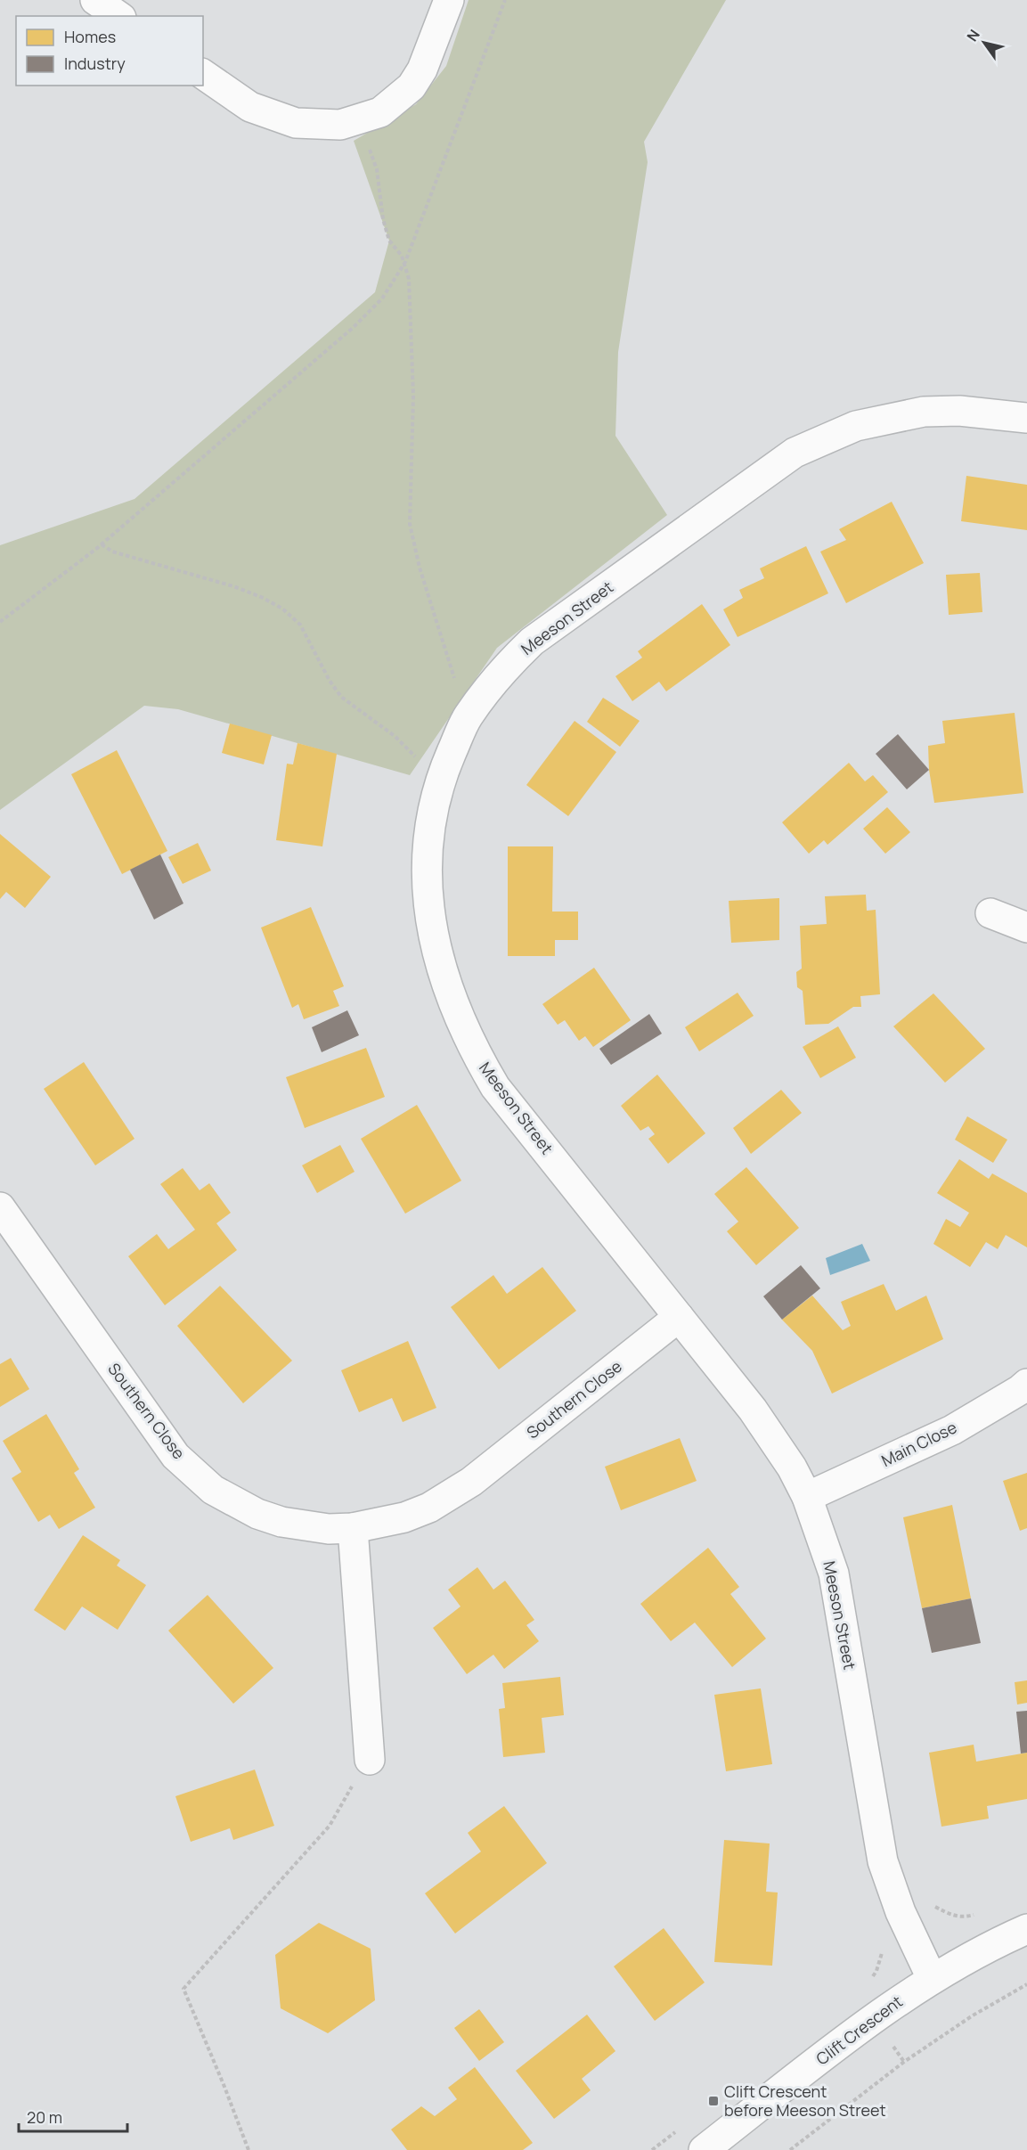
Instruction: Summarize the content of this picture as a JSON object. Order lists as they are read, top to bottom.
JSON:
{
  "streets": {
    "street": [
      "Meeson Street",
      "Southern Close",
      "Main Close",
      "Clift Crescent"
    ]
  },
  "crossings": [
    ["Meeson Street", "Southern Close"],
    ["Meeson Street", "Main Close"],
    ["Meeson Street", "Clift Crescent"]
  ],
  "places": {
    "transit": ["Clift Crescent before Meeson Street"]
  },
  "legend": ["Homes", "Industry"],
  "scale_bar": "20 m",
  "north": "top left"
}
